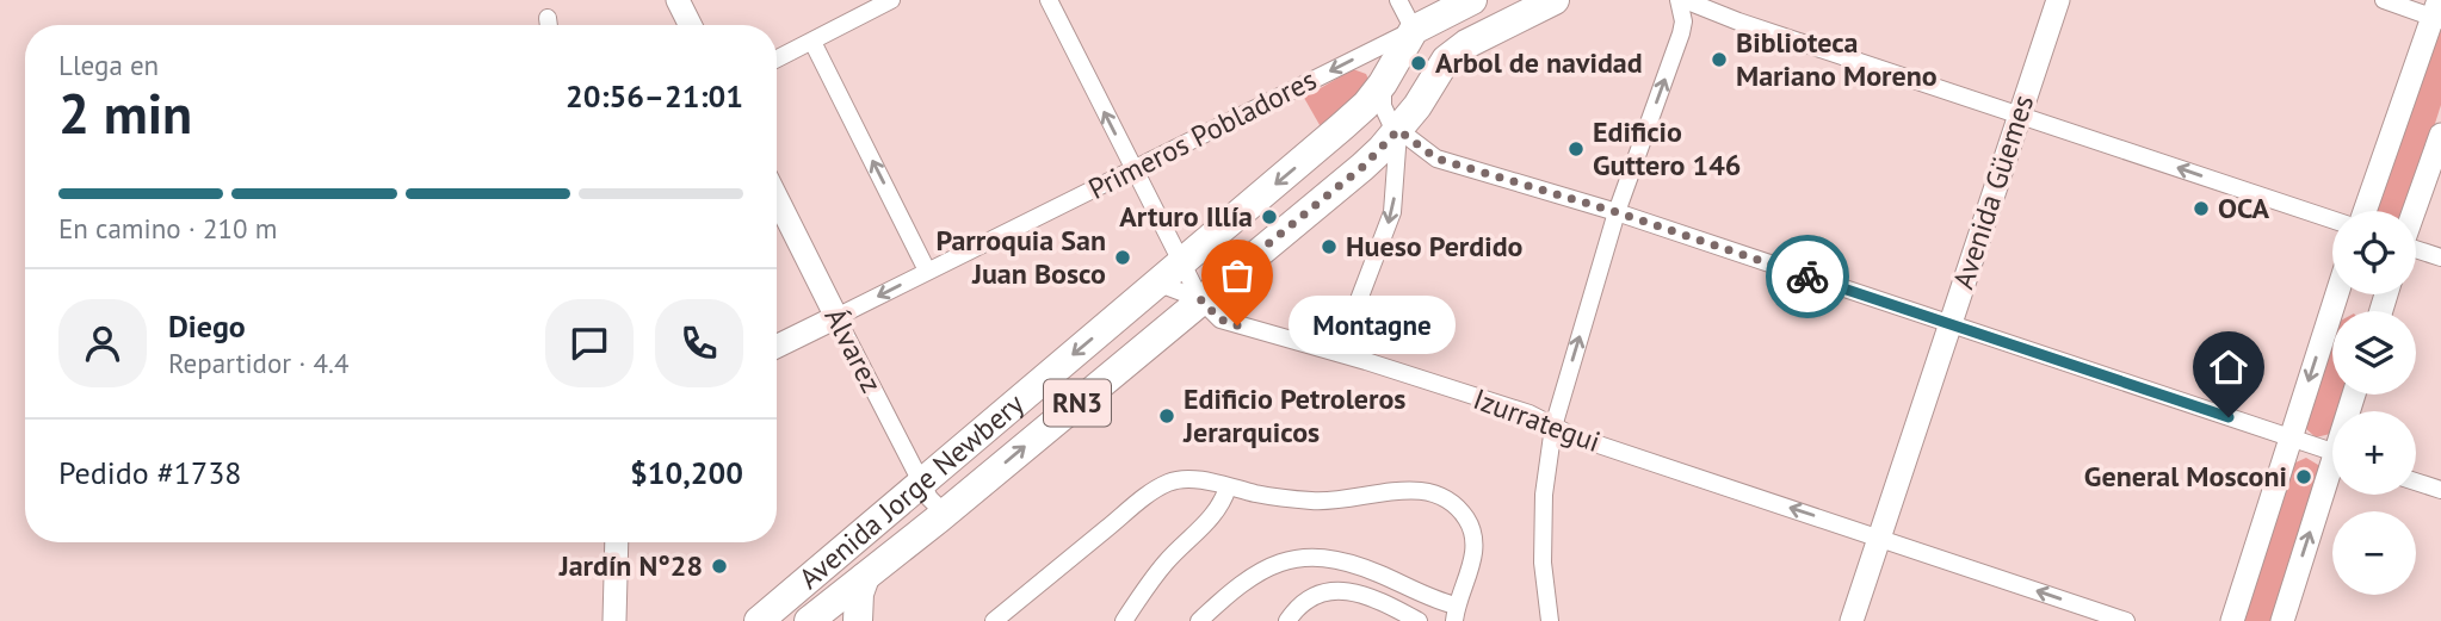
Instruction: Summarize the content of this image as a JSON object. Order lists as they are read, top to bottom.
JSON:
{
  "streets": {
    "highway": ["RN3", "Avenida Jorge Newbery"],
    "street": [
      "Primeros Pobladores",
      "Avenida Güemes",
      "Álvarez",
      "Izurrategui"
    ]
  },
  "crossings": [
    ["Primeros Pobladores", "Álvarez"],
    ["Primeros Pobladores", "Izurrategui"],
    ["Primeros Pobladores", "Avenida Jorge Newbery"],
    ["Avenida Güemes", "Izurrategui"],
    ["Álvarez", "Avenida Jorge Newbery"],
    ["RN3", "Avenida Jorge Newbery"],
    ["Izurrategui", "Avenida Jorge Newbery"]
  ],
  "one_way": ["Primeros Pobladores", "Izurrategui"],
  "places": [
    "Biblioteca Mariano Moreno",
    "Arbol de navidad",
    "Edificio Guttero 146",
    "OCA",
    "Arturo Illía",
    "Hueso Perdido",
    "Parroquia San Juan Bosco",
    "Montagne",
    "Edificio Petroleros Jerarquicos",
    "General Mosconi",
    "Jardín N°28"
  ],
  "page": {
    "heading": ["2 min", "Llega en", "20:56–21:01"],
    "panel": [
      "Diego",
      "Repartidor · 4.4",
      "Pedido #1738",
      "$10,200"
    ],
    "bar": "En camino · 210 m",
    "map_buttons": ["+", "−"],
    "bubble": "Montagne"
  }
}
